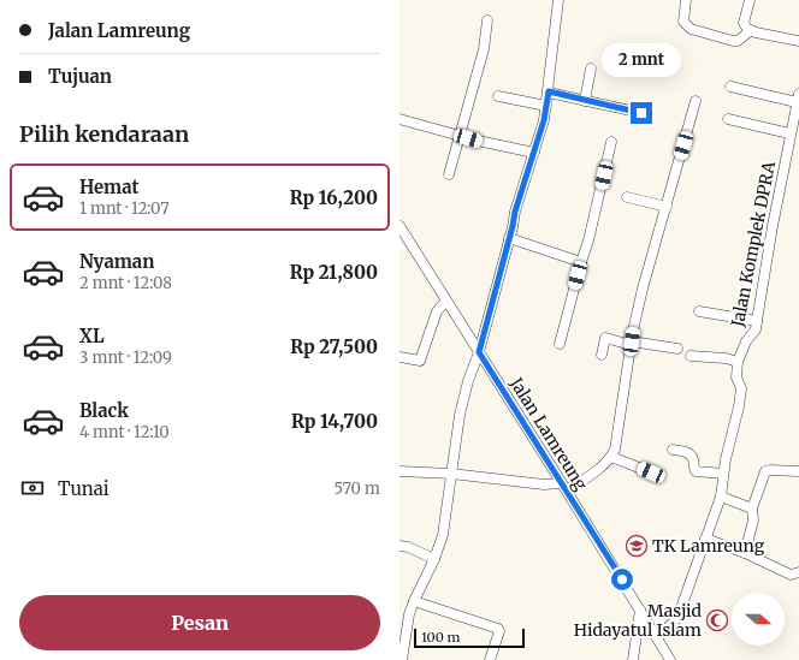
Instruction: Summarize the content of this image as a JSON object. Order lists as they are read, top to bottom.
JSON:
{
  "streets": {
    "street": ["Jalan Komplek DPRA", "Jalan Lamreung"]
  },
  "crossings": [
    ["Jalan Komplek DPRA", "Jalan Lamreung"]
  ],
  "places": {
    "school or university": ["TK Lamreung"],
    "mosque": ["Masjid Hidayatul Islam"]
  },
  "scale_bar": "100 m",
  "north": "right",
  "page": {
    "banner": ["Jalan Lamreung", "Tujuan"],
    "bubble": "2 mnt",
    "heading": "Pilih kendaraan",
    "list": [
      {
        "name": "Hemat",
        "note": "1 mnt · 12:07",
        "value": "Rp 16,200"
      },
      {
        "name": "Nyaman",
        "note": "2 mnt · 12:08",
        "value": "Rp 21,800"
      },
      {
        "name": "XL",
        "note": "3 mnt · 12:09",
        "value": "Rp 27,500"
      },
      {
        "name": "Black",
        "note": "4 mnt · 12:10",
        "value": "Rp 14,700"
      }
    ],
    "pay": ["Tunai", "570 m"],
    "buttons": "Pesan",
    "scale": "100 m"
  }
}
